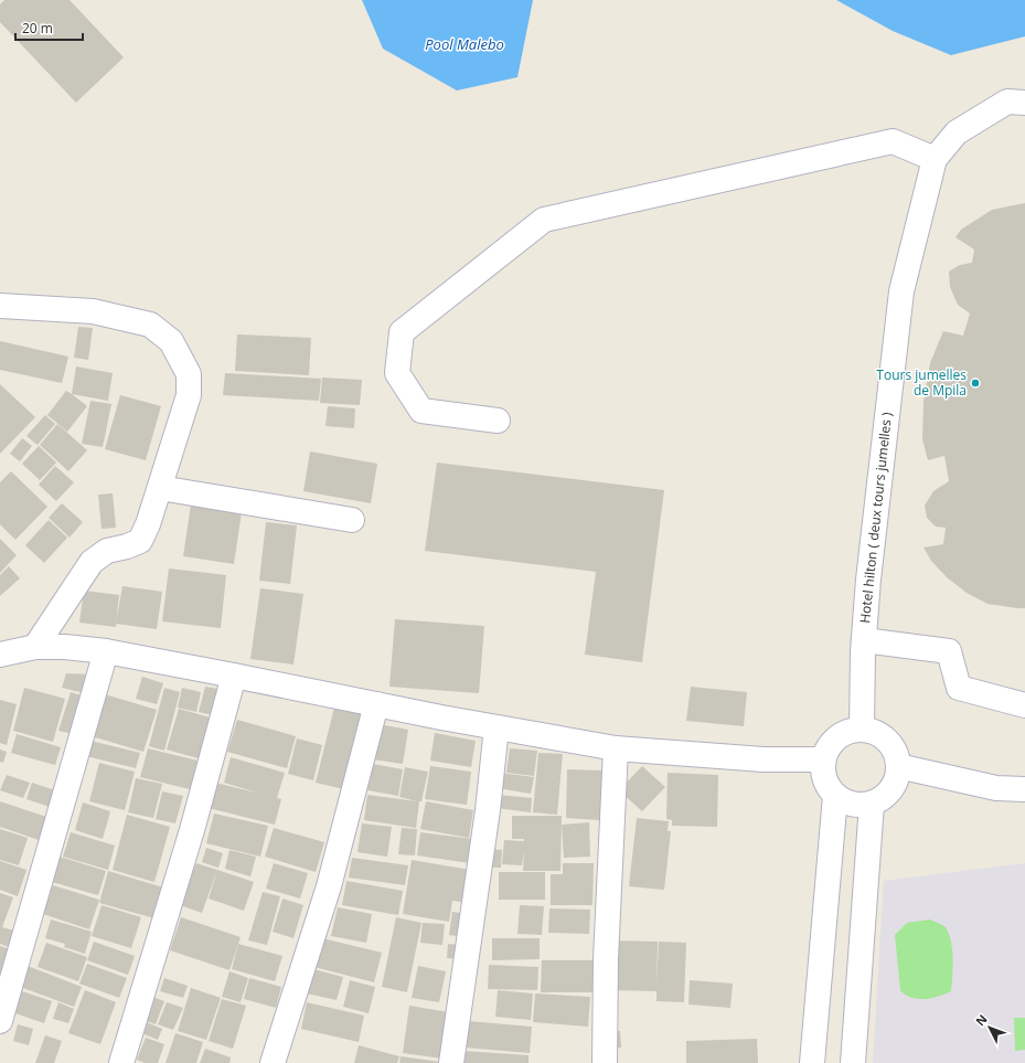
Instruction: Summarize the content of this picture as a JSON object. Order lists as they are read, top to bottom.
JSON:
{
  "streets": {
    "street": ["Hotel hilton ( deux tours jumelles )"]
  },
  "water": ["Pool Malebo"],
  "places": ["Tours jumelles de Mpila"],
  "scale_bar": "20 m",
  "north": "top left"
}
